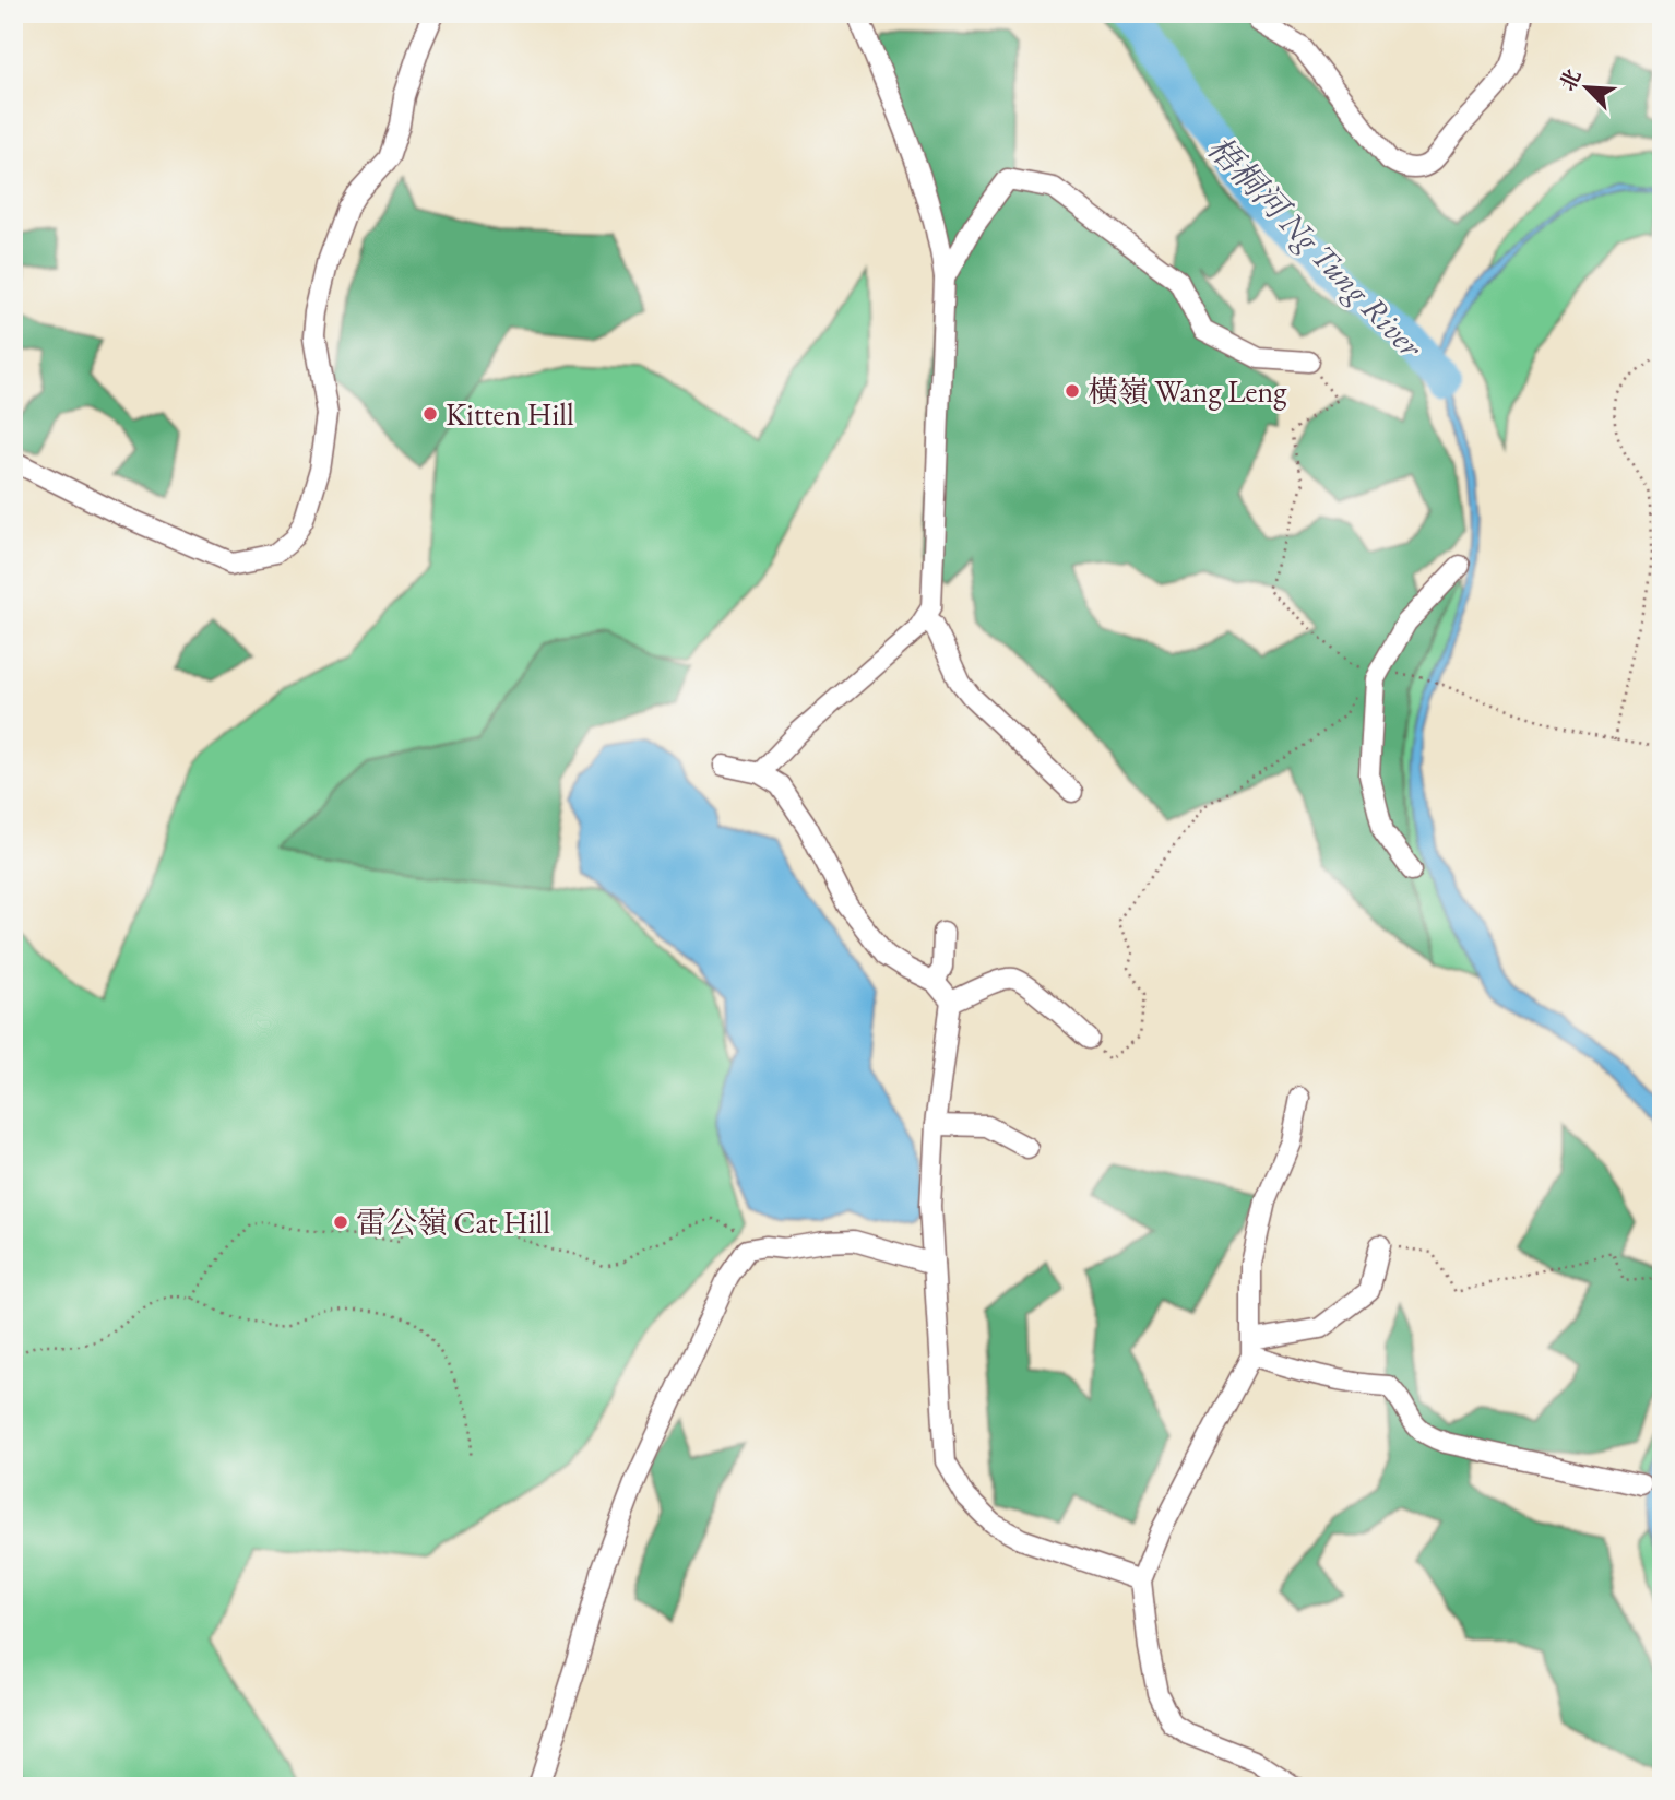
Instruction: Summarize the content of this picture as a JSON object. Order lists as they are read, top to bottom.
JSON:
{
  "water": ["梧桐河 Ng Tung River"],
  "places": ["橫嶺 Wang Leng", "Kitten Hill", "雷公嶺 Cat Hill"],
  "north": "top left"
}
